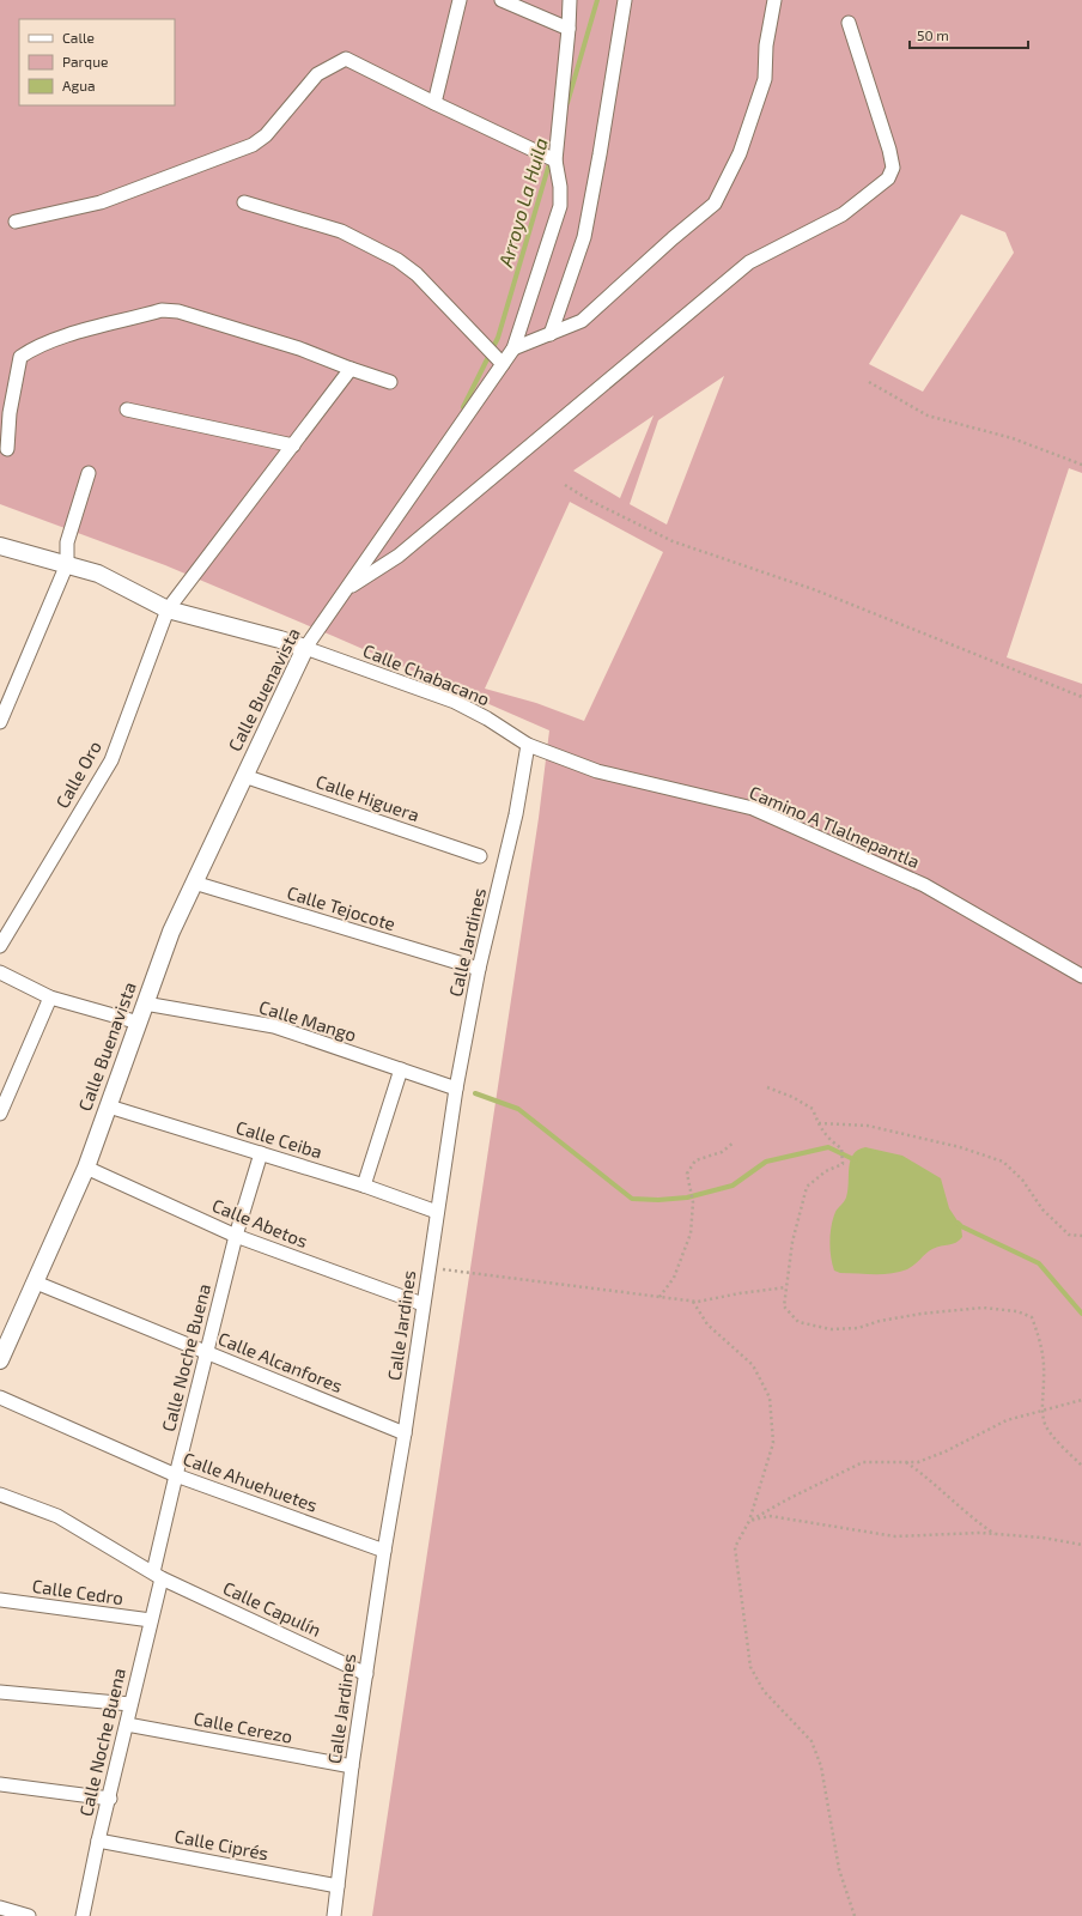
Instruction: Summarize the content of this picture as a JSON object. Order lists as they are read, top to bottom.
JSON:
{
  "streets": {
    "street": [
      "Calle Chabacano",
      "Calle Buenavista",
      "Calle Oro",
      "Calle Higuera",
      "Camino A Tlalnepantla",
      "Calle Tejocote",
      "Calle Jardines",
      "Calle Mango",
      "Calle Ceiba",
      "Calle Abetos",
      "Calle Noche Buena",
      "Calle Alcanfores",
      "Calle Ahuehuetes",
      "Calle Cedro",
      "Calle Capulín",
      "Calle Cerezo",
      "Calle Ciprés"
    ]
  },
  "crossings": [
    ["Calle Chabacano", "Calle Buenavista"],
    ["Calle Chabacano", "Camino A Tlalnepantla"],
    ["Calle Chabacano", "Calle Jardines"],
    ["Calle Buenavista", "Calle Higuera"],
    ["Calle Buenavista", "Calle Tejocote"],
    ["Calle Buenavista", "Calle Mango"],
    ["Calle Buenavista", "Calle Ceiba"],
    ["Calle Buenavista", "Calle Abetos"],
    ["Calle Buenavista", "Calle Alcanfores"],
    ["Camino A Tlalnepantla", "Calle Jardines"],
    ["Calle Tejocote", "Calle Jardines"],
    ["Calle Jardines", "Calle Mango"],
    ["Calle Jardines", "Calle Ceiba"],
    ["Calle Jardines", "Calle Abetos"],
    ["Calle Jardines", "Calle Alcanfores"],
    ["Calle Jardines", "Calle Ahuehuetes"],
    ["Calle Jardines", "Calle Capulín"],
    ["Calle Jardines", "Calle Cerezo"],
    ["Calle Jardines", "Calle Ciprés"],
    ["Calle Ceiba", "Calle Noche Buena"],
    ["Calle Abetos", "Calle Noche Buena"],
    ["Calle Noche Buena", "Calle Alcanfores"],
    ["Calle Noche Buena", "Calle Ahuehuetes"],
    ["Calle Noche Buena", "Calle Cedro"],
    ["Calle Noche Buena", "Calle Capulín"],
    ["Calle Noche Buena", "Calle Cerezo"],
    ["Calle Noche Buena", "Calle Ciprés"]
  ],
  "water": ["Arroyo La Huila"],
  "legend": ["Calle", "Parque", "Agua"],
  "scale_bar": "50 m"
}
